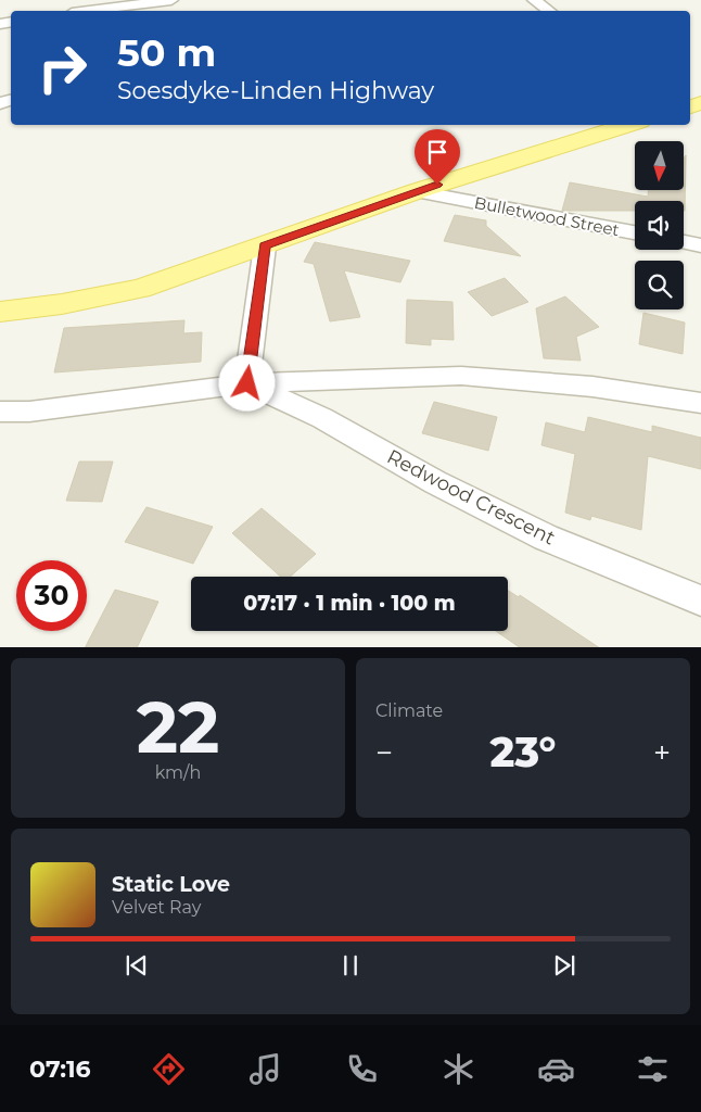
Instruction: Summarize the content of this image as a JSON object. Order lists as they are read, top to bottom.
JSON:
{
  "streets": {
    "street": ["Bulletwood Street", "Redwood Crescent"]
  },
  "north": "bottom",
  "page": {
    "turn": ["50 m", "Soesdyke-Linden Highway"],
    "limit": "30",
    "trip": "07:17 · 1 min · 100 m",
    "tile": [
      ["22", "km/h"],
      "Climate"
    ],
    "heat": ["−", "23°", "+"],
    "song": ["Static Love", "Velvet Ray"],
    "tabs": "07:16"
  }
}
